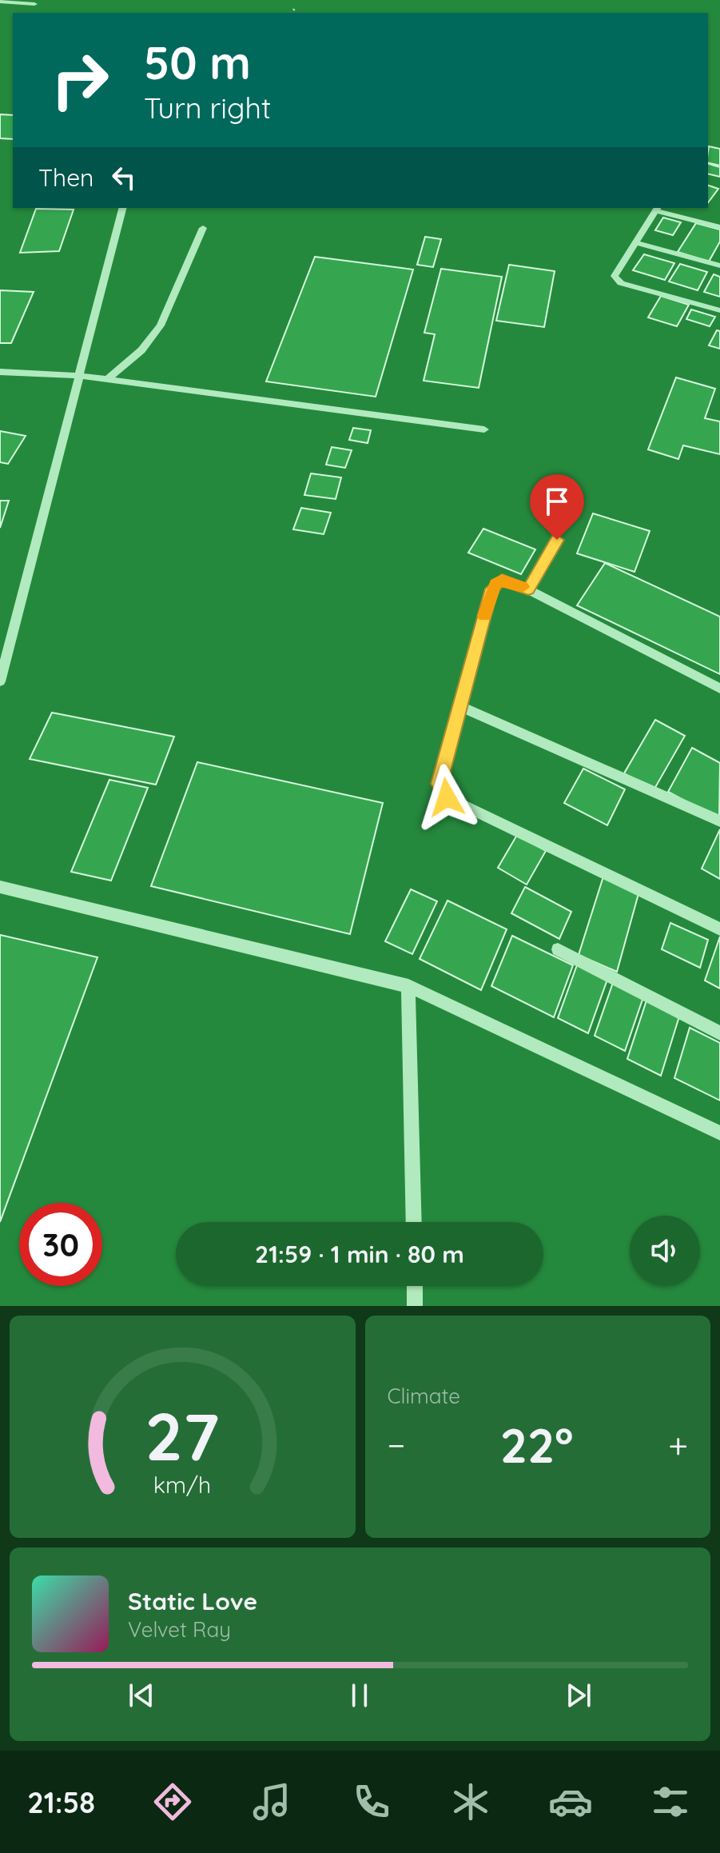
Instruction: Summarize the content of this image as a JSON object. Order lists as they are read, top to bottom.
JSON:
{
  "page": {
    "turn": ["50 m", "Turn right"],
    "then": "Then",
    "limit": "30",
    "trip": "21:59 · 1 min · 80 m",
    "tile": "Climate",
    "heat": ["−", "22°", "+"],
    "song": ["Static Love", "Velvet Ray"],
    "tabs": "21:58",
    "gauge": ["27", "km/h"]
  }
}
